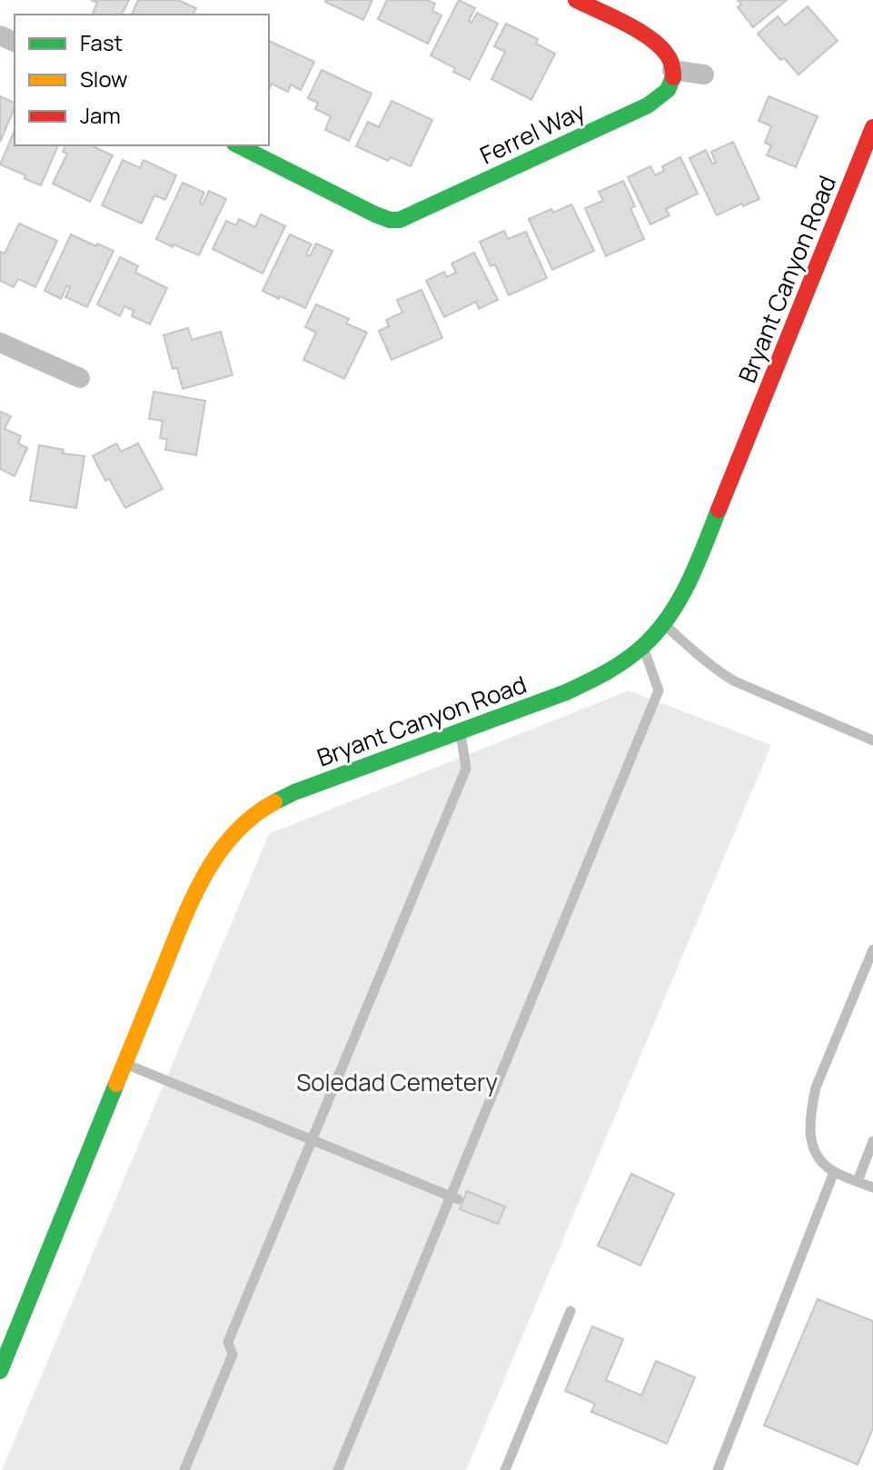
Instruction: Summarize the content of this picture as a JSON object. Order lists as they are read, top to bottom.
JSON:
{
  "streets": {
    "street": ["Ferrel Way", "Bryant Canyon Road"]
  },
  "parks": ["Soledad Cemetery"],
  "legend": ["Fast", "Slow", "Jam"]
}
